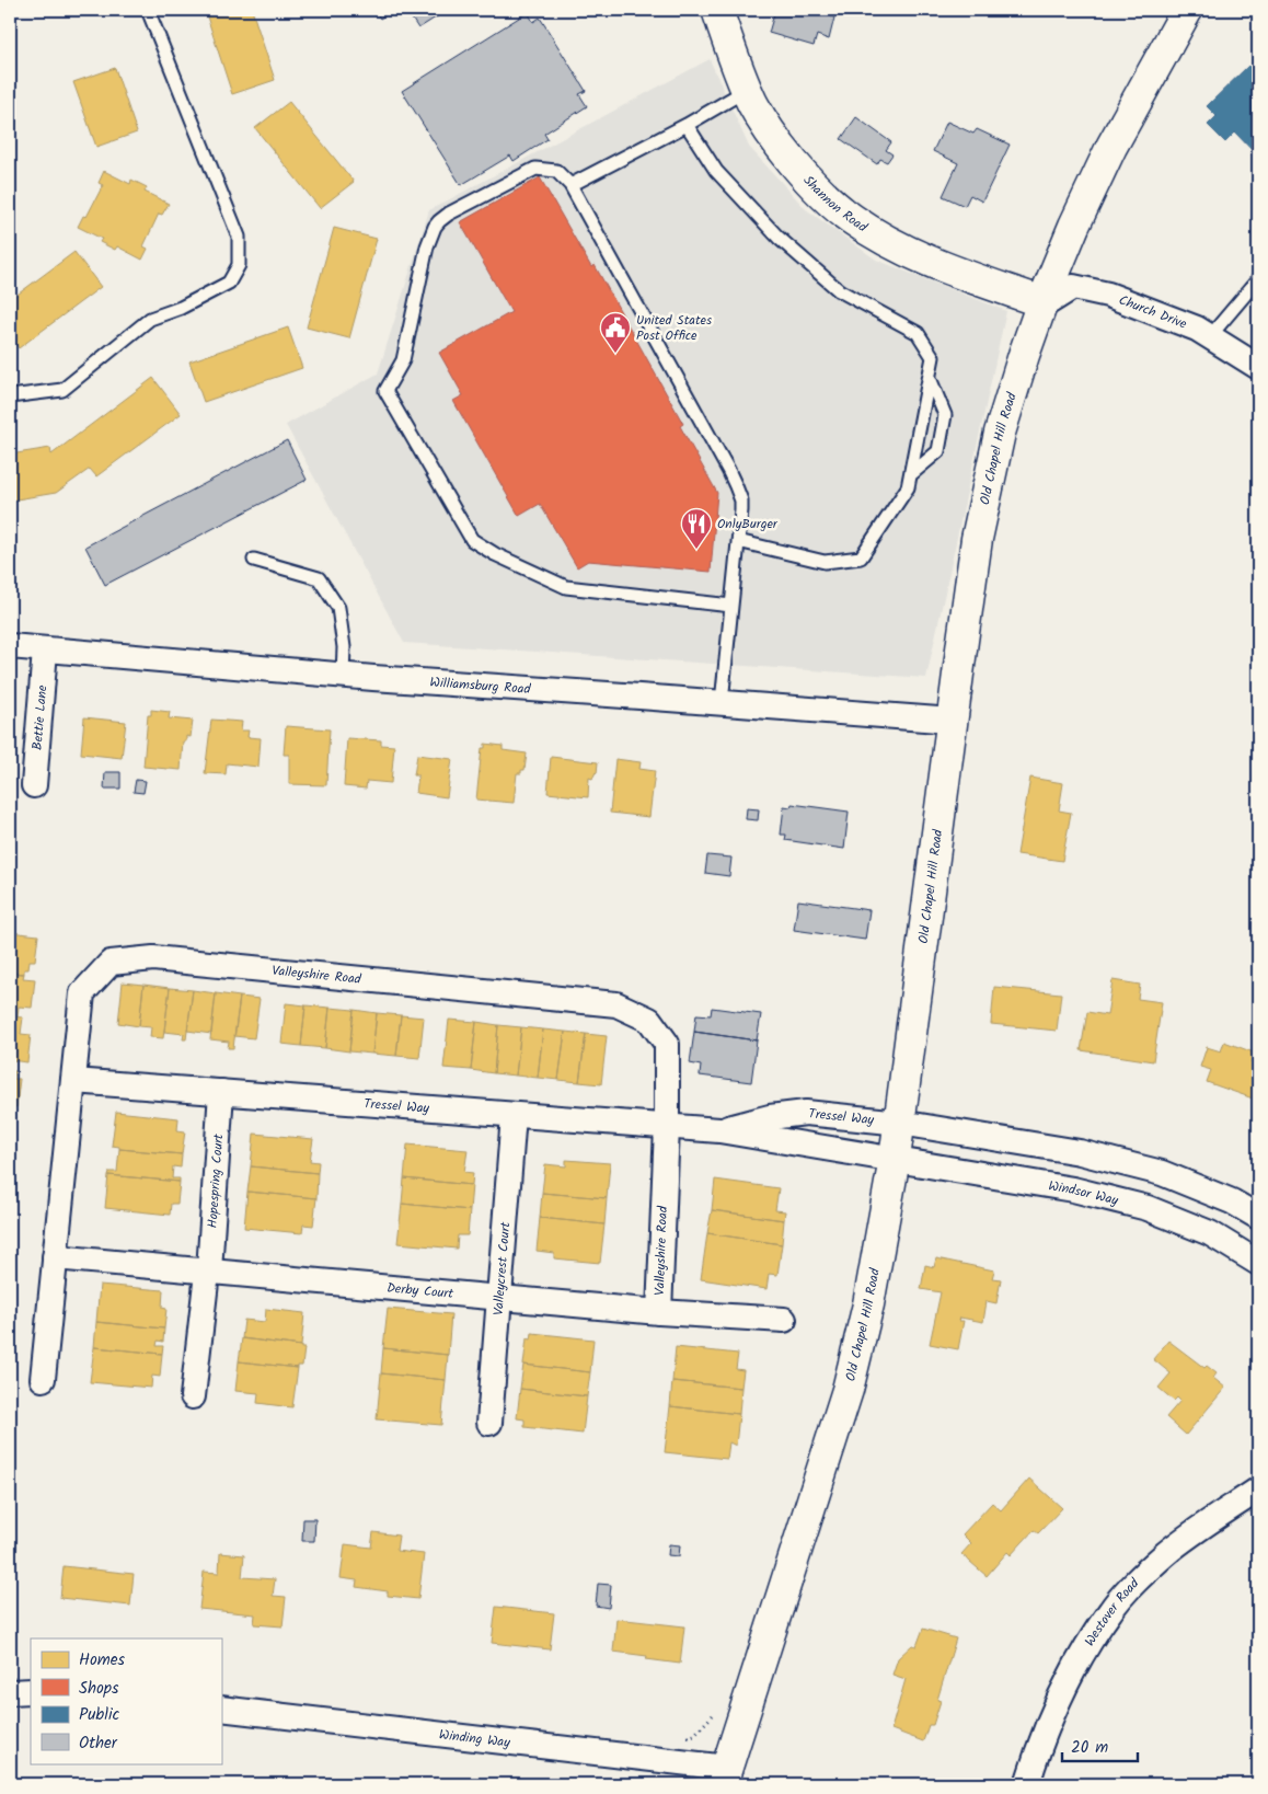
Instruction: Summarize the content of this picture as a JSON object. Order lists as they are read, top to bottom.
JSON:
{
  "streets": {
    "street": [
      "Shannon Road",
      "Church Drive",
      "Old Chapel Hill Road",
      "Williamsburg Road",
      "Bettie Lane",
      "Valleyshire Road",
      "Tressel Way",
      "Hopespring Court",
      "Windsor Way",
      "Valleycrest Court",
      "Derby Court",
      "Westover Road",
      "Winding Way"
    ]
  },
  "crossings": [
    ["Shannon Road", "Church Drive"],
    ["Shannon Road", "Old Chapel Hill Road"],
    ["Church Drive", "Old Chapel Hill Road"],
    ["Old Chapel Hill Road", "Williamsburg Road"],
    ["Old Chapel Hill Road", "Tressel Way"],
    ["Old Chapel Hill Road", "Windsor Way"],
    ["Old Chapel Hill Road", "Winding Way"],
    ["Williamsburg Road", "Bettie Lane"],
    ["Valleyshire Road", "Tressel Way"],
    ["Valleyshire Road", "Derby Court"],
    ["Tressel Way", "Hopespring Court"],
    ["Tressel Way", "Windsor Way"],
    ["Tressel Way", "Valleycrest Court"],
    ["Hopespring Court", "Derby Court"],
    ["Valleycrest Court", "Derby Court"]
  ],
  "places": {
    "public building": ["United States Post Office"],
    "restaurant": ["OnlyBurger"]
  },
  "legend": [
    "Homes",
    "Shops",
    "Public",
    "Other"
  ],
  "scale_bar": "20 m"
}
